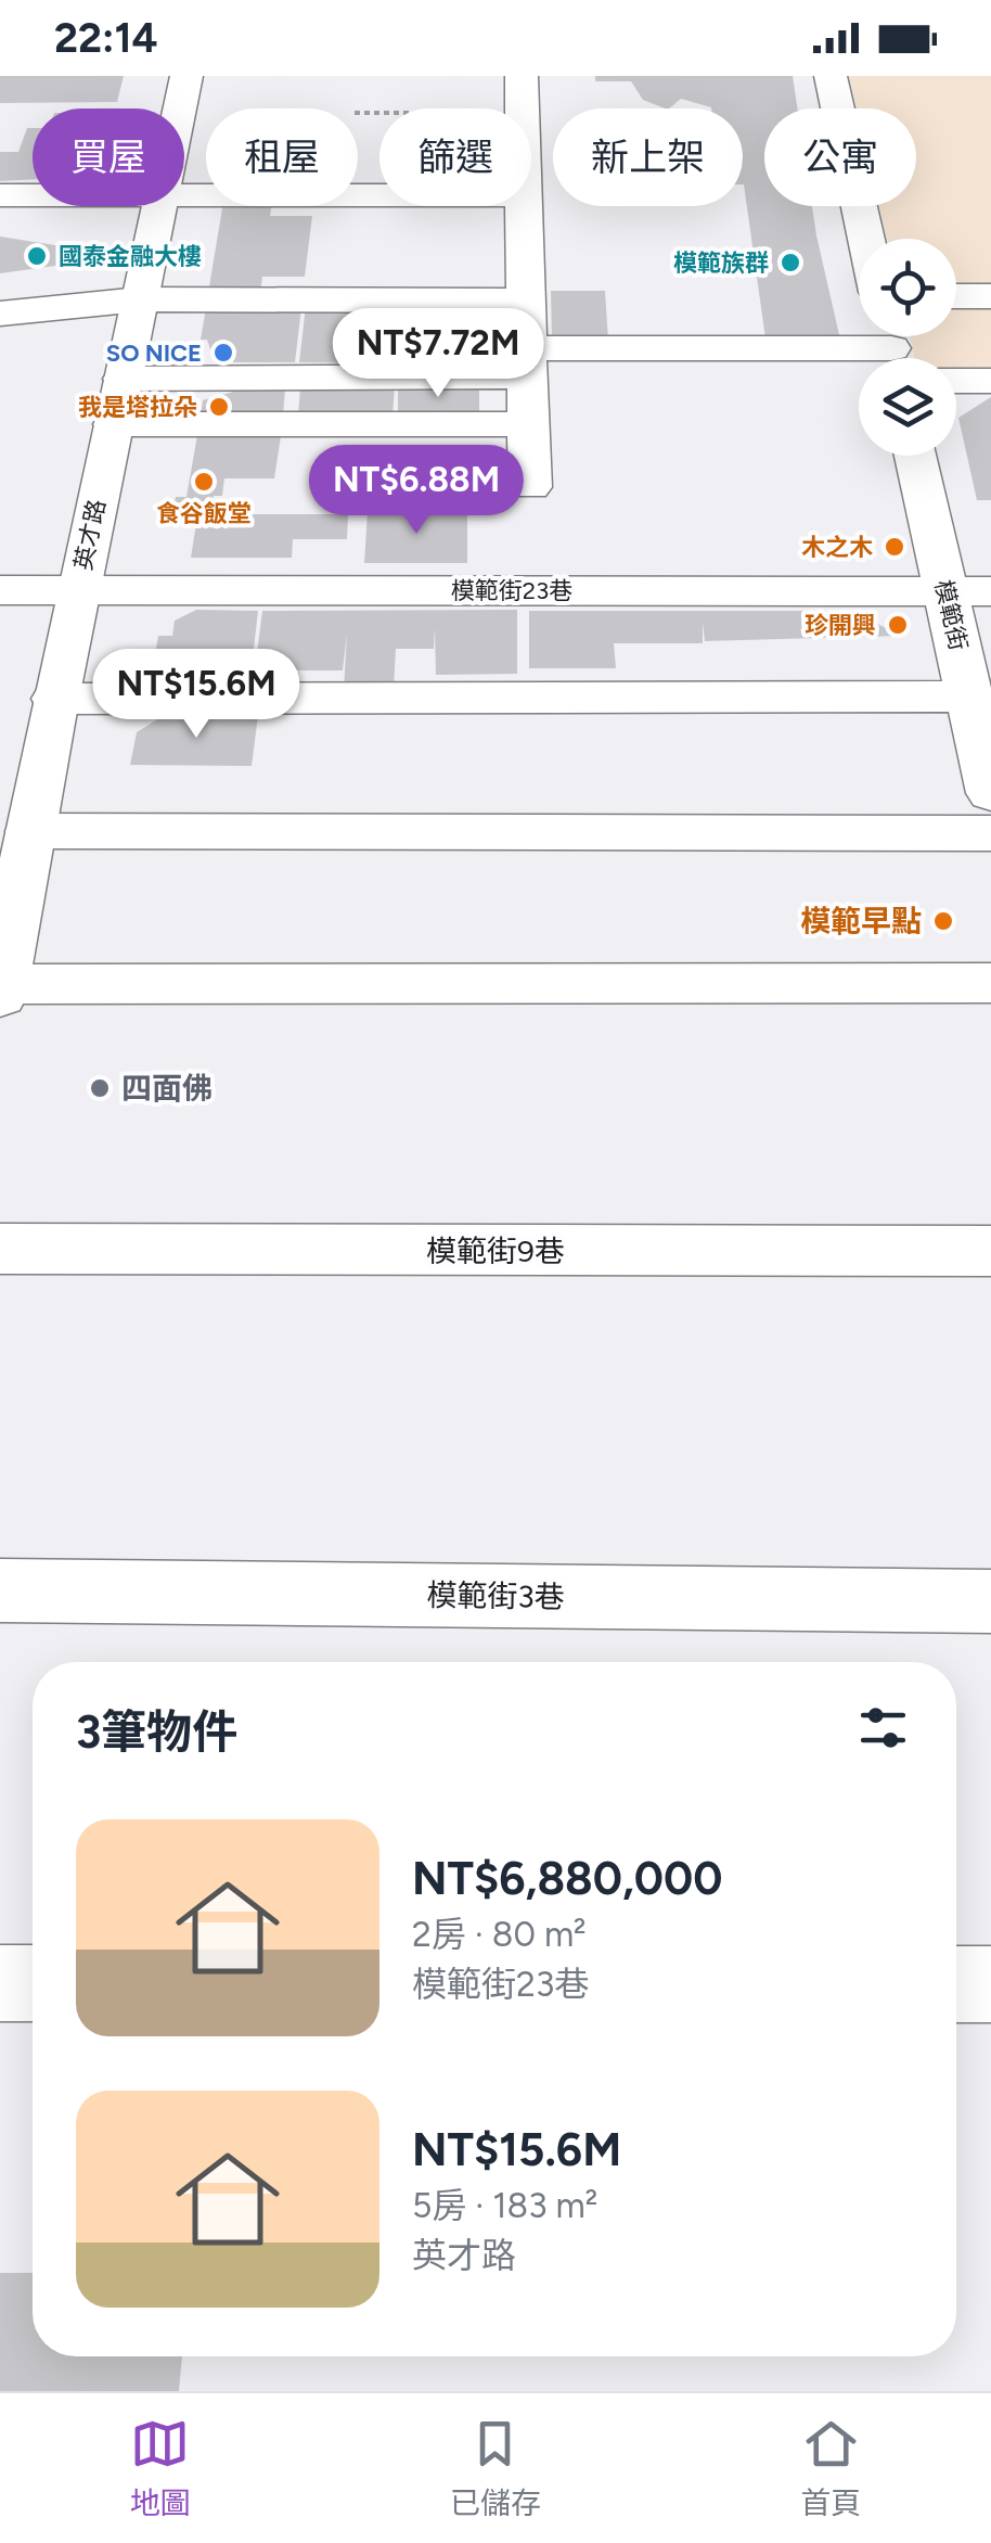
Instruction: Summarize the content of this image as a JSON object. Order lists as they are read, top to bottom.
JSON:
{
  "streets": {
    "street": [
      "英才路",
      "模範街23巷",
      "模範街",
      "模範街9巷",
      "模範街3巷"
    ]
  },
  "crossings": [
    ["英才路", "模範街23巷"],
    ["模範街23巷", "模範街"]
  ],
  "places": [
    "國泰金融大樓",
    "模範族群",
    "SO NICE",
    "我是塔拉朵",
    "食谷飯堂",
    "木之木",
    "珍開興",
    "模範早點",
    "四面佛"
  ],
  "page": {
    "status": "22:14",
    "chip": [
      "買屋",
      "租屋",
      "篩選",
      "新上架",
      "公寓"
    ],
    "price": ["NT$7.72M", "NT$6.88M", "NT$15.6M"],
    "heading": "3筆物件",
    "list": [
      {
        "name": "NT$6,880,000",
        "note": "2房 · 80 m² · 模範街23巷"
      },
      {
        "name": "NT$15.6M",
        "note": "5房 · 183 m² · 英才路"
      }
    ],
    "tabs": ["地圖", "已儲存", "首頁"]
  }
}
